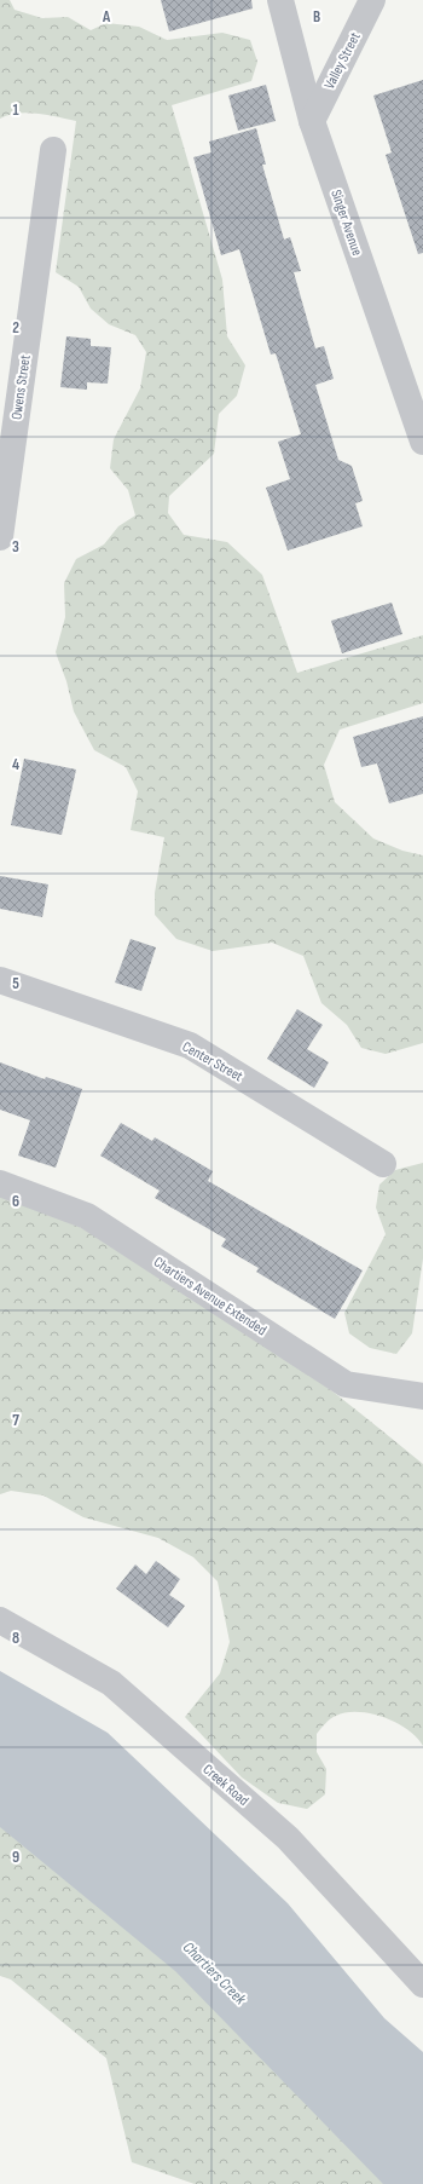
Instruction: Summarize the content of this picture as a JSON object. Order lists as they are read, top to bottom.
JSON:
{
  "streets": {
    "street": [
      "Valley Street",
      "Singer Avenue",
      "Owens Street",
      "Center Street",
      "Chartiers Avenue Extended",
      "Creek Road"
    ]
  },
  "crossings": [
    ["Valley Street", "Singer Avenue"]
  ],
  "water": ["Chartiers Creek"],
  "grid": {
    "columns": ["A", "B"],
    "rows": [
      "1",
      "2",
      "3",
      "4",
      "5",
      "6",
      "7",
      "8",
      "9"
    ]
  }
}
